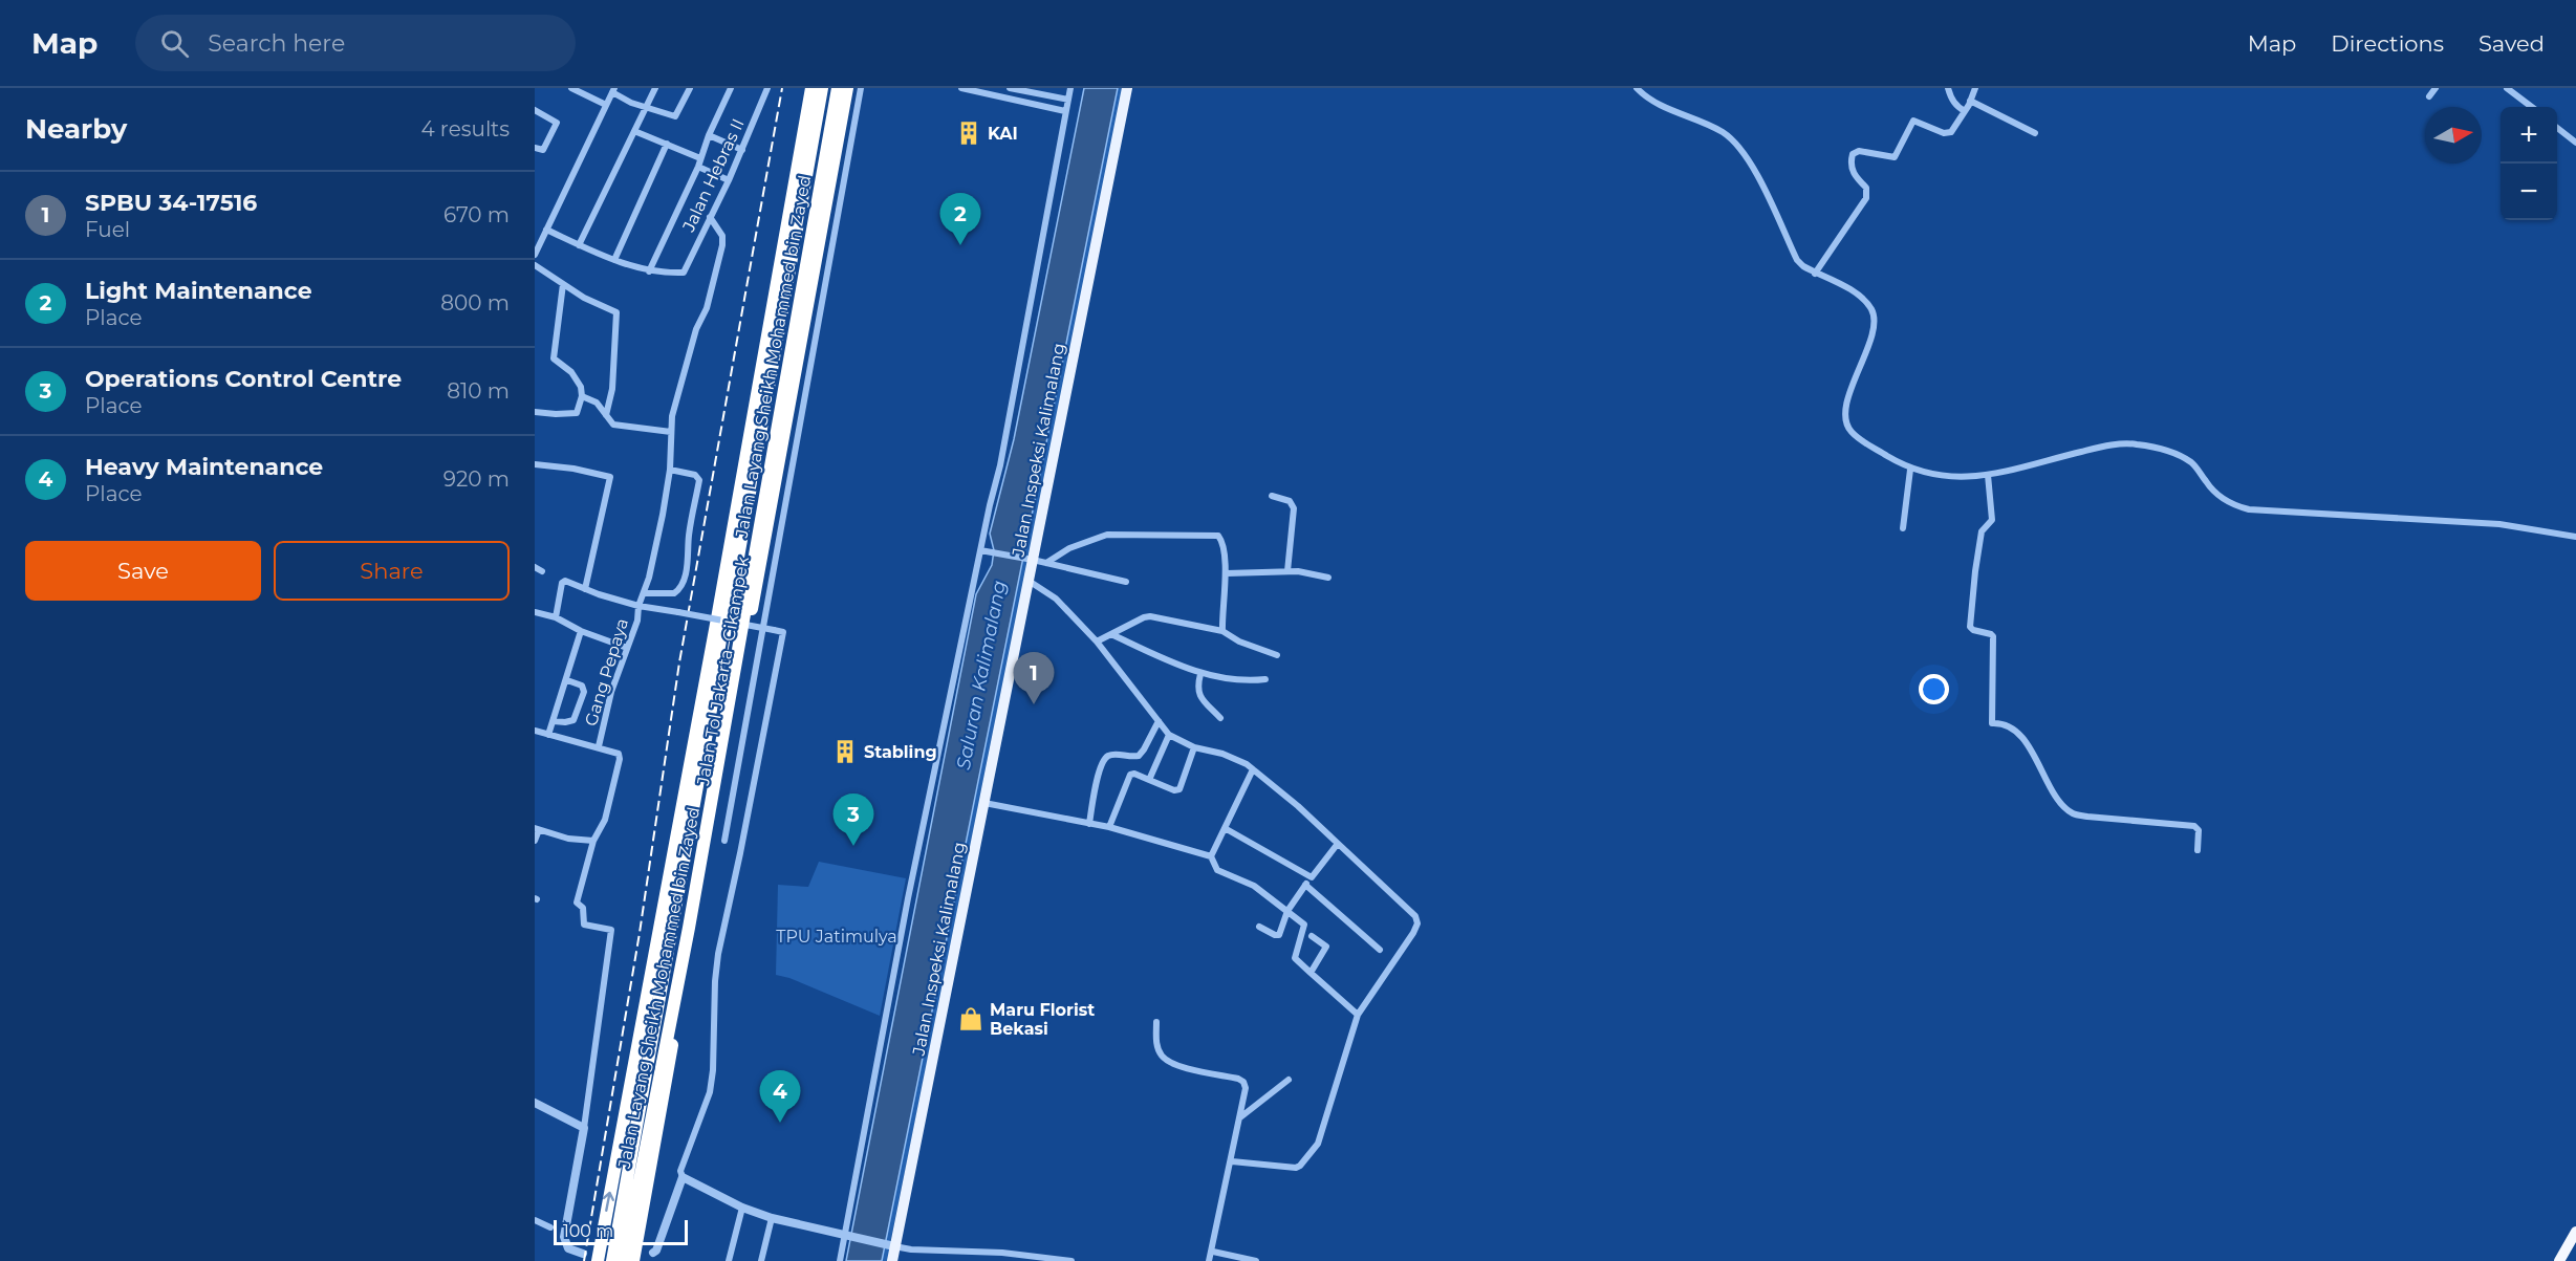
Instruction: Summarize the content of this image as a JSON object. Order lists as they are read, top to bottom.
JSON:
{
  "streets": {
    "highway": ["Jalan Layang Sheikh Mohammed bin Zayed", "Jalan Tol Jakarta–Cikampek"],
    "main road": ["Jalan Inspeksi Kalimalang"],
    "street": ["Jalan Hebras II", "Gang Pepaya"]
  },
  "crossings": [
    ["Jalan Hebras II", "Gang Pepaya"]
  ],
  "water": ["Saluran Kalimalang"],
  "parks": ["TPU Jatimulya"],
  "places": {
    "building": ["KAI", "Stabling"],
    "shop": ["Maru Florist Bekasi"]
  },
  "scale_bar": "100 m",
  "north": "right",
  "page": {
    "header": "Map",
    "search": "Search here",
    "nav": ["Map", "Directions", "Saved"],
    "heading": ["Nearby", "4 results"],
    "map_buttons": ["+", "−"],
    "list": [
      {
        "mark": "1",
        "name": "SPBU 34-17516",
        "note": "Fuel",
        "value": "670 m"
      },
      {
        "mark": "2",
        "name": "Light Maintenance",
        "note": "Place",
        "value": "800 m"
      },
      {
        "mark": "3",
        "name": "Operations Control Centre",
        "note": "Place",
        "value": "810 m"
      },
      {
        "mark": "4",
        "name": "Heavy Maintenance",
        "note": "Place",
        "value": "920 m"
      }
    ],
    "pins": [
      "2",
      "1",
      "3",
      "4"
    ],
    "buttons": ["Save", "Share"],
    "scale": "100 m"
  }
}
